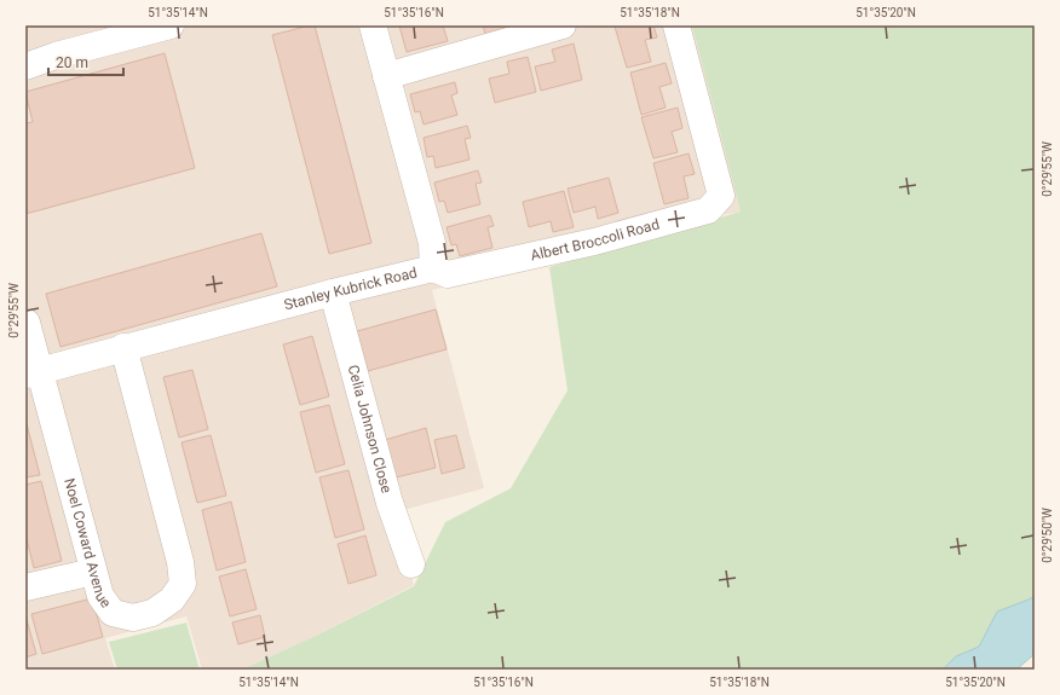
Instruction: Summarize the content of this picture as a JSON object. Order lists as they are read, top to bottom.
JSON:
{
  "streets": {
    "street": [
      "Albert Broccoli Road",
      "Stanley Kubrick Road",
      "Celia Johnson Close",
      "Noel Coward Avenue"
    ]
  },
  "crossings": [
    ["Albert Broccoli Road", "Stanley Kubrick Road"],
    ["Stanley Kubrick Road", "Celia Johnson Close"],
    ["Stanley Kubrick Road", "Noel Coward Avenue"]
  ],
  "scale_bar": "20 m",
  "coordinates": [
    "51°35'14\"N",
    "51°35'16\"N",
    "51°35'18\"N",
    "51°35'20\"N",
    "0°29'55\"W",
    "0°29'50\"W"
  ]
}
